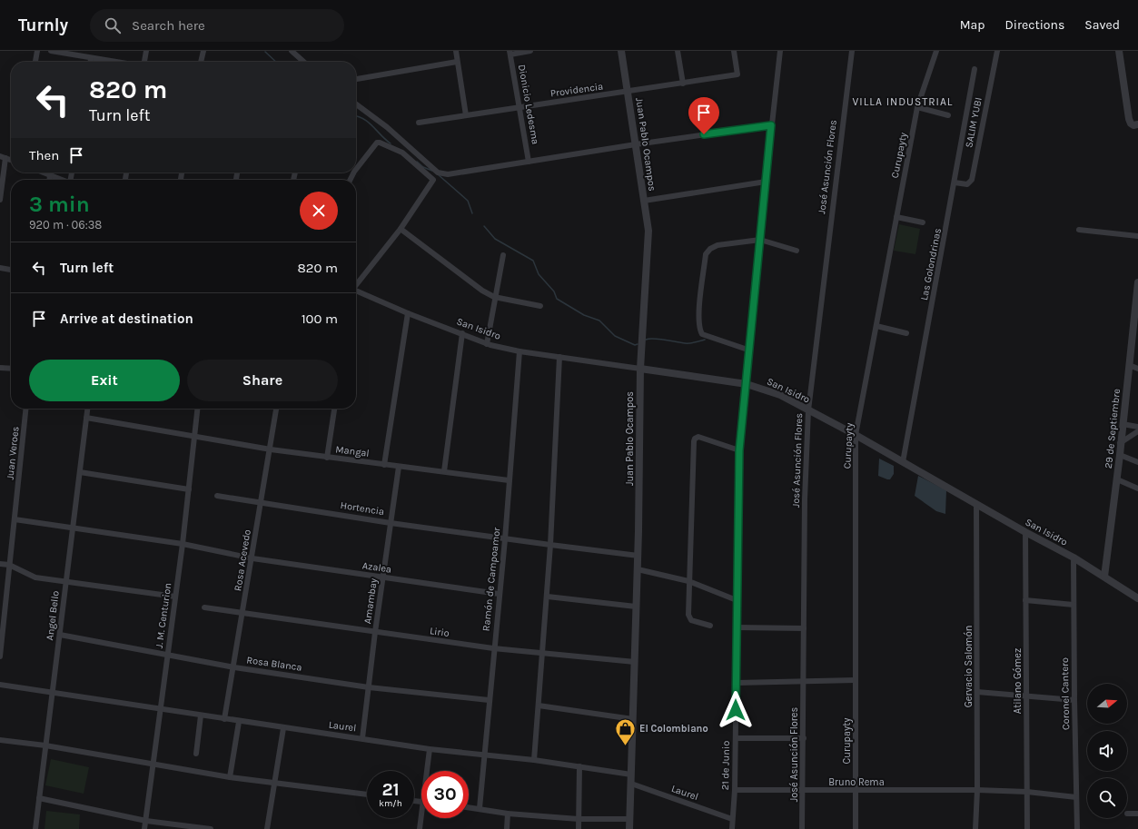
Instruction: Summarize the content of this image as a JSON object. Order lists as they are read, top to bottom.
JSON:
{
  "streets": {
    "street": [
      "Providencia",
      "Dionicio Ledesma",
      "SALIM YUBI",
      "Juan Pablo Ocampos",
      "Curupayty",
      "José Asunción Flores",
      "Las Golondrinas",
      "San Isidro",
      "29 de Septiembre",
      "Mangal",
      "Juan Veroes",
      "Hortencia",
      "Rosa Acevedo",
      "Azalea",
      "Ramón de Campoamor",
      "Amambay",
      "Angel Bello",
      "J. M. Centurion",
      "Lirio",
      "Rosa Blanca",
      "Gervacio Salomón",
      "Atilano Gómez",
      "Coronel Cantero",
      "Laurel",
      "21 de Junio",
      "Bruno Rema"
    ]
  },
  "crossings": [
    ["Providencia", "Dionicio Ledesma"],
    ["Providencia", "Juan Pablo Ocampos"],
    ["SALIM YUBI", "Las Golondrinas"],
    ["Juan Pablo Ocampos", "San Isidro"],
    ["Juan Pablo Ocampos", "Hortencia"],
    ["Juan Pablo Ocampos", "Lirio"],
    ["Juan Pablo Ocampos", "Laurel"],
    ["Curupayty", "San Isidro"],
    ["Curupayty", "Bruno Rema"],
    ["José Asunción Flores", "San Isidro"],
    ["José Asunción Flores", "Bruno Rema"],
    ["Las Golondrinas", "San Isidro"],
    ["San Isidro", "29 de Septiembre"],
    ["San Isidro", "Ramón de Campoamor"],
    ["San Isidro", "Gervacio Salomón"],
    ["San Isidro", "Atilano Gómez"],
    ["San Isidro", "Coronel Cantero"],
    ["San Isidro", "21 de Junio"],
    ["Mangal", "Rosa Acevedo"],
    ["Mangal", "Ramón de Campoamor"],
    ["Mangal", "Amambay"],
    ["Mangal", "Angel Bello"],
    ["Mangal", "J. M. Centurion"],
    ["Juan Veroes", "Azalea"],
    ["Hortencia", "Rosa Acevedo"],
    ["Hortencia", "Ramón de Campoamor"],
    ["Hortencia", "Amambay"],
    ["Rosa Acevedo", "Azalea"],
    ["Rosa Acevedo", "Lirio"],
    ["Rosa Acevedo", "Rosa Blanca"],
    ["Rosa Acevedo", "Laurel"],
    ["Azalea", "Ramón de Campoamor"],
    ["Azalea", "Amambay"],
    ["Azalea", "Angel Bello"],
    ["Azalea", "J. M. Centurion"],
    ["Ramón de Campoamor", "Lirio"],
    ["Ramón de Campoamor", "Rosa Blanca"],
    ["Ramón de Campoamor", "Laurel"],
    ["Amambay", "Lirio"],
    ["Amambay", "Rosa Blanca"],
    ["Amambay", "Laurel"],
    ["Angel Bello", "Rosa Blanca"],
    ["Angel Bello", "Laurel"],
    ["J. M. Centurion", "Rosa Blanca"],
    ["J. M. Centurion", "Laurel"],
    ["Gervacio Salomón", "Bruno Rema"],
    ["Atilano Gómez", "Bruno Rema"],
    ["Coronel Cantero", "Bruno Rema"],
    ["Laurel", "21 de Junio"],
    ["21 de Junio", "Bruno Rema"]
  ],
  "districts": ["VILLA INDUSTRIAL"],
  "places": {
    "shop": ["El Colombiano"]
  },
  "north": "right",
  "page": {
    "header": "Turnly",
    "search": "Search here",
    "nav": ["Map", "Directions", "Saved"],
    "turn": ["820 m", "Turn left"],
    "then": "Then",
    "heading": ["3 min", "920 m · 06:38"],
    "list": [
      {
        "name": "Turn left",
        "value": "820 m"
      },
      {
        "name": "Arrive at destination",
        "value": "100 m"
      }
    ],
    "buttons": ["Exit", "Share"],
    "speed": "21 km/h",
    "limit": "30"
  }
}
